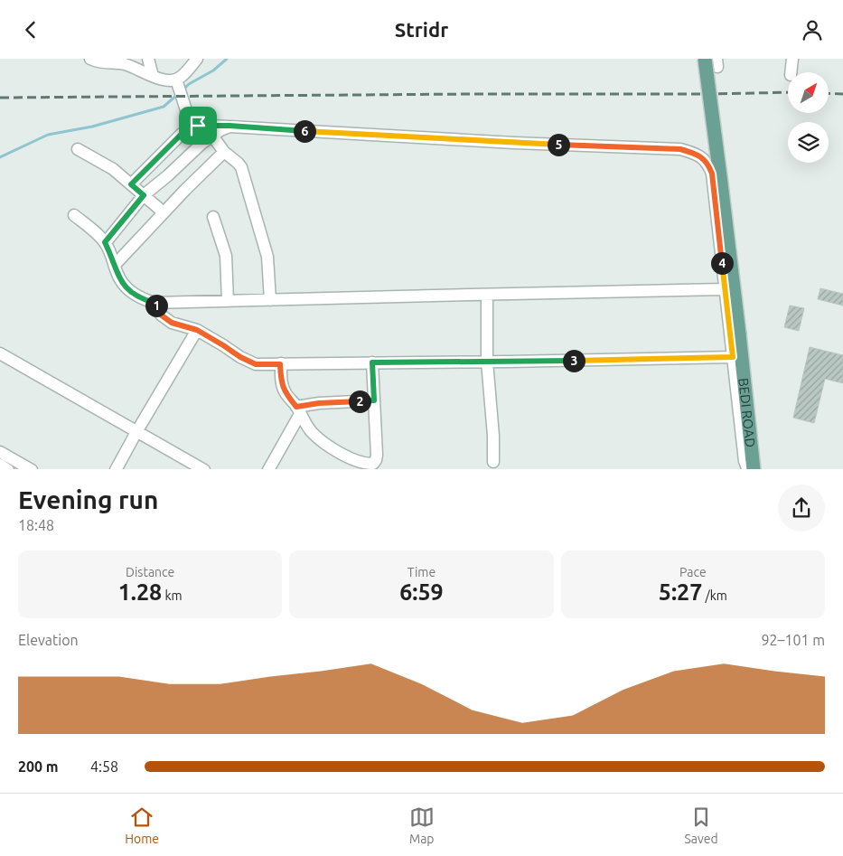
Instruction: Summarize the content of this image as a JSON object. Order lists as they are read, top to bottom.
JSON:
{
  "streets": {
    "main road": ["BEDI ROAD"]
  },
  "north": "top right",
  "page": {
    "header": "Stridr",
    "pins": [
      "6",
      "5",
      "4",
      "1",
      "3",
      "2"
    ],
    "heading": ["Evening run", "18:48"],
    "stats": [
      ["Distance", "1.28 km"],
      ["Time", "6:59"],
      ["Pace", "5:27 /km"]
    ],
    "chart": ["Elevation", "92–101 m"],
    "list": [
      {
        "name": "200 m",
        "note": "4:58"
      }
    ],
    "tabs": ["Home", "Map", "Saved"]
  }
}
